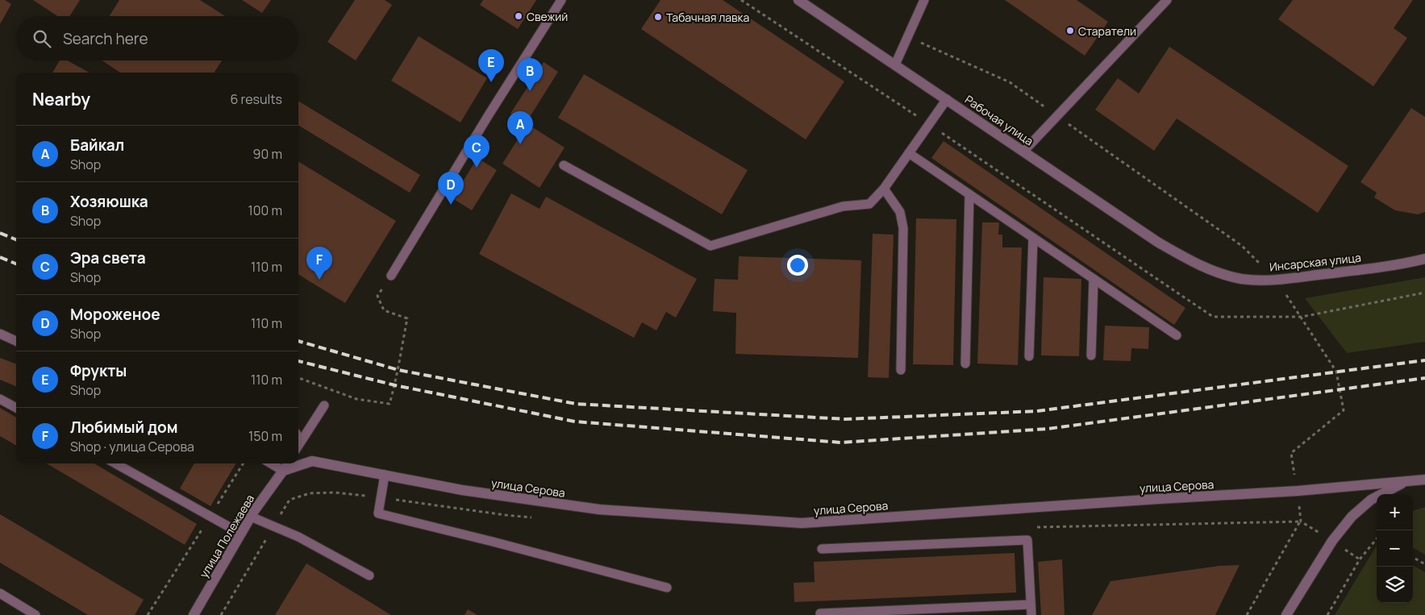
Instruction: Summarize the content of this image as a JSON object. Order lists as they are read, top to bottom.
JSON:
{
  "streets": {
    "street": [
      "Рабочая улица",
      "Инсарская улица",
      "улица Серова",
      "улица Полежаева"
    ]
  },
  "crossings": [
    ["Рабочая улица", "Инсарская улица"],
    ["улица Серова", "улица Полежаева"]
  ],
  "places": ["Свежий", "Табачная лавка", "Старатели"],
  "page": {
    "search": "Search here",
    "pins": [
      "E",
      "B",
      "A",
      "C",
      "D",
      "F"
    ],
    "heading": ["Nearby", "6 results"],
    "list": [
      {
        "mark": "A",
        "name": "Байкал",
        "note": "Shop",
        "value": "90 m"
      },
      {
        "mark": "B",
        "name": "Хозяюшка",
        "note": "Shop",
        "value": "100 m"
      },
      {
        "mark": "C",
        "name": "Эра света",
        "note": "Shop",
        "value": "110 m"
      },
      {
        "mark": "D",
        "name": "Мороженое",
        "note": "Shop",
        "value": "110 m"
      },
      {
        "mark": "E",
        "name": "Фрукты",
        "note": "Shop",
        "value": "110 m"
      },
      {
        "mark": "F",
        "name": "Любимый дом",
        "note": "Shop · улица Серова",
        "value": "150 m"
      }
    ],
    "map_buttons": ["+", "−"]
  }
}
